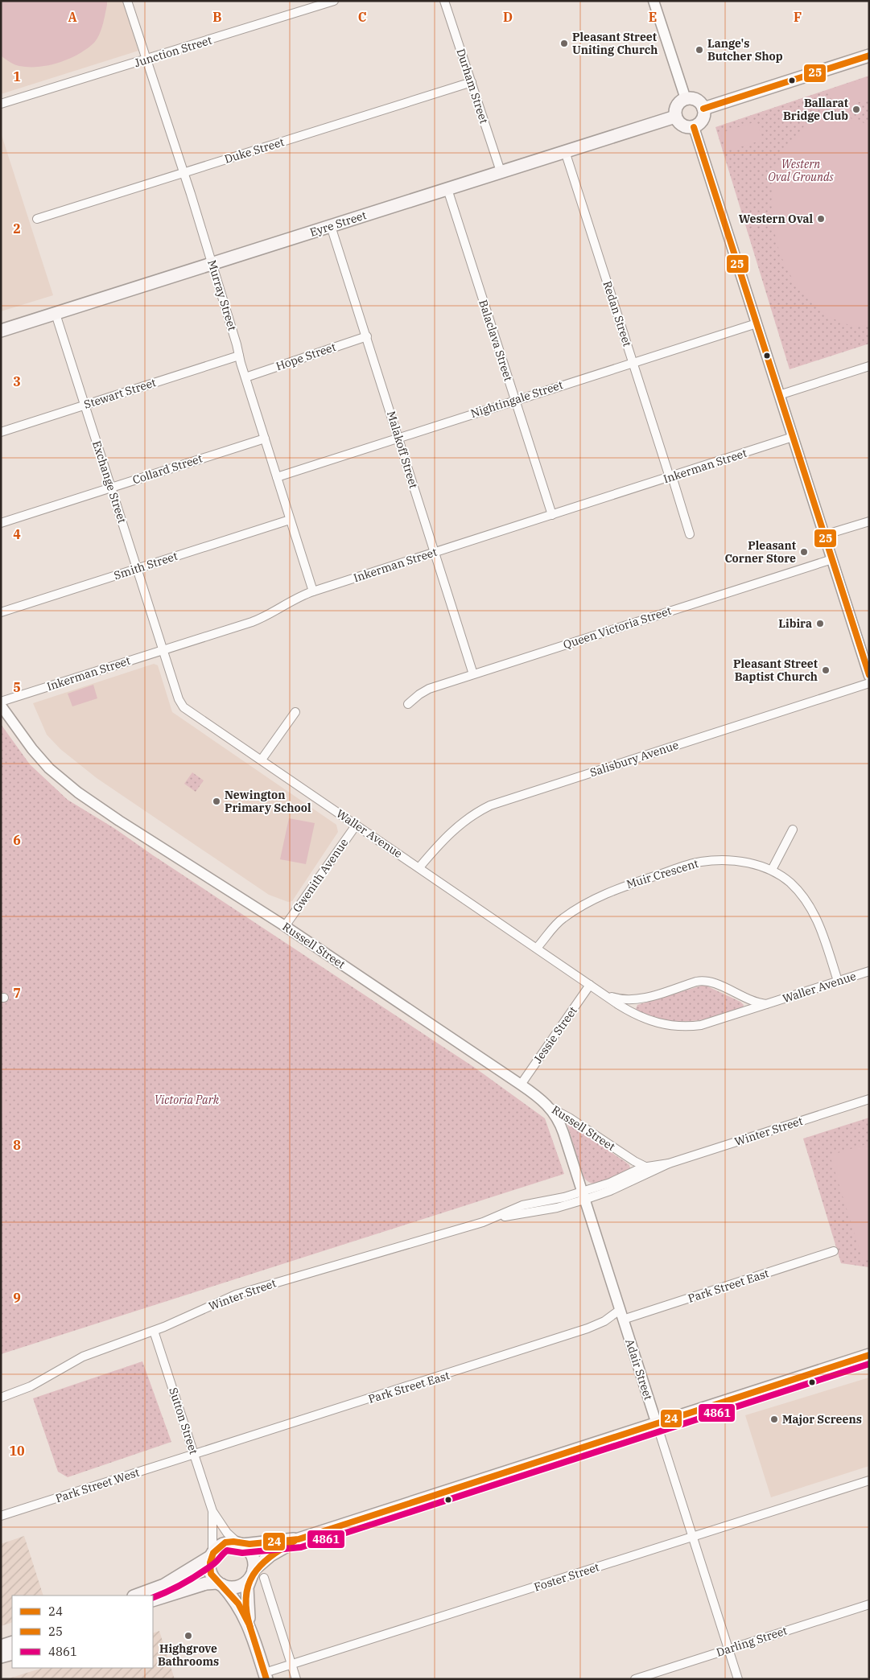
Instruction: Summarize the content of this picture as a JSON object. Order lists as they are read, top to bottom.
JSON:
{
  "streets": {
    "main road": ["Eyre Street"],
    "street": [
      "Junction Street",
      "Durham Street",
      "Duke Street",
      "Murray Street",
      "Redan Street",
      "Balaclava Street",
      "Hope Street",
      "Stewart Street",
      "Nightingale Street",
      "Malakoff Street",
      "Inkerman Street",
      "Collard Street",
      "Exchange Street",
      "Smith Street",
      "Queen Victoria Street",
      "Salisbury Avenue",
      "Waller Avenue",
      "Muir Crescent",
      "Gwenith Avenue",
      "Russell Street",
      "Jessie Street",
      "Winter Street",
      "Park Street East",
      "Adair Street",
      "Sutton Street",
      "Park Street West",
      "Foster Street",
      "Darling Street"
    ]
  },
  "crossings": [
    ["Junction Street", "Murray Street"],
    ["Durham Street", "Duke Street"],
    ["Durham Street", "Eyre Street"],
    ["Duke Street", "Murray Street"],
    ["Eyre Street", "Murray Street"],
    ["Eyre Street", "Redan Street"],
    ["Eyre Street", "Balaclava Street"],
    ["Eyre Street", "Malakoff Street"],
    ["Eyre Street", "Exchange Street"],
    ["Murray Street", "Hope Street"],
    ["Murray Street", "Stewart Street"],
    ["Murray Street", "Nightingale Street"],
    ["Murray Street", "Inkerman Street"],
    ["Murray Street", "Collard Street"],
    ["Murray Street", "Smith Street"],
    ["Redan Street", "Nightingale Street"],
    ["Redan Street", "Inkerman Street"],
    ["Balaclava Street", "Nightingale Street"],
    ["Balaclava Street", "Inkerman Street"],
    ["Hope Street", "Malakoff Street"],
    ["Stewart Street", "Exchange Street"],
    ["Nightingale Street", "Malakoff Street"],
    ["Malakoff Street", "Inkerman Street"],
    ["Malakoff Street", "Queen Victoria Street"],
    ["Inkerman Street", "Exchange Street"],
    ["Inkerman Street", "Waller Avenue"],
    ["Collard Street", "Exchange Street"],
    ["Exchange Street", "Smith Street"],
    ["Exchange Street", "Waller Avenue"],
    ["Salisbury Avenue", "Waller Avenue"],
    ["Waller Avenue", "Muir Crescent"],
    ["Waller Avenue", "Gwenith Avenue"],
    ["Waller Avenue", "Jessie Street"],
    ["Gwenith Avenue", "Russell Street"],
    ["Russell Street", "Jessie Street"],
    ["Russell Street", "Winter Street"],
    ["Russell Street", "Adair Street"],
    ["Winter Street", "Adair Street"],
    ["Winter Street", "Sutton Street"],
    ["Park Street East", "Adair Street"],
    ["Park Street East", "Sutton Street"],
    ["Park Street East", "Park Street West"],
    ["Adair Street", "Foster Street"],
    ["Adair Street", "Darling Street"],
    ["Sutton Street", "Park Street West"]
  ],
  "parks": ["Western Oval Grounds", "Victoria Park"],
  "places": [
    "Pleasant Street Uniting Church",
    "Lange's Butcher Shop",
    "Ballarat Bridge Club",
    "Western Oval",
    "Pleasant Corner Store",
    "Libira",
    "Pleasant Street Baptist Church",
    "Newington Primary School",
    "Major Screens",
    "Highgrove Bathrooms"
  ],
  "lines": ["transit line 25", "transit line 24", "transit line 4861"],
  "legend": ["24", "25", "4861"],
  "grid": {
    "columns": [
      "A",
      "B",
      "C",
      "D",
      "E",
      "F"
    ],
    "rows": [
      "1",
      "2",
      "3",
      "4",
      "5",
      "6",
      "7",
      "8",
      "9",
      "10"
    ]
  }
}
